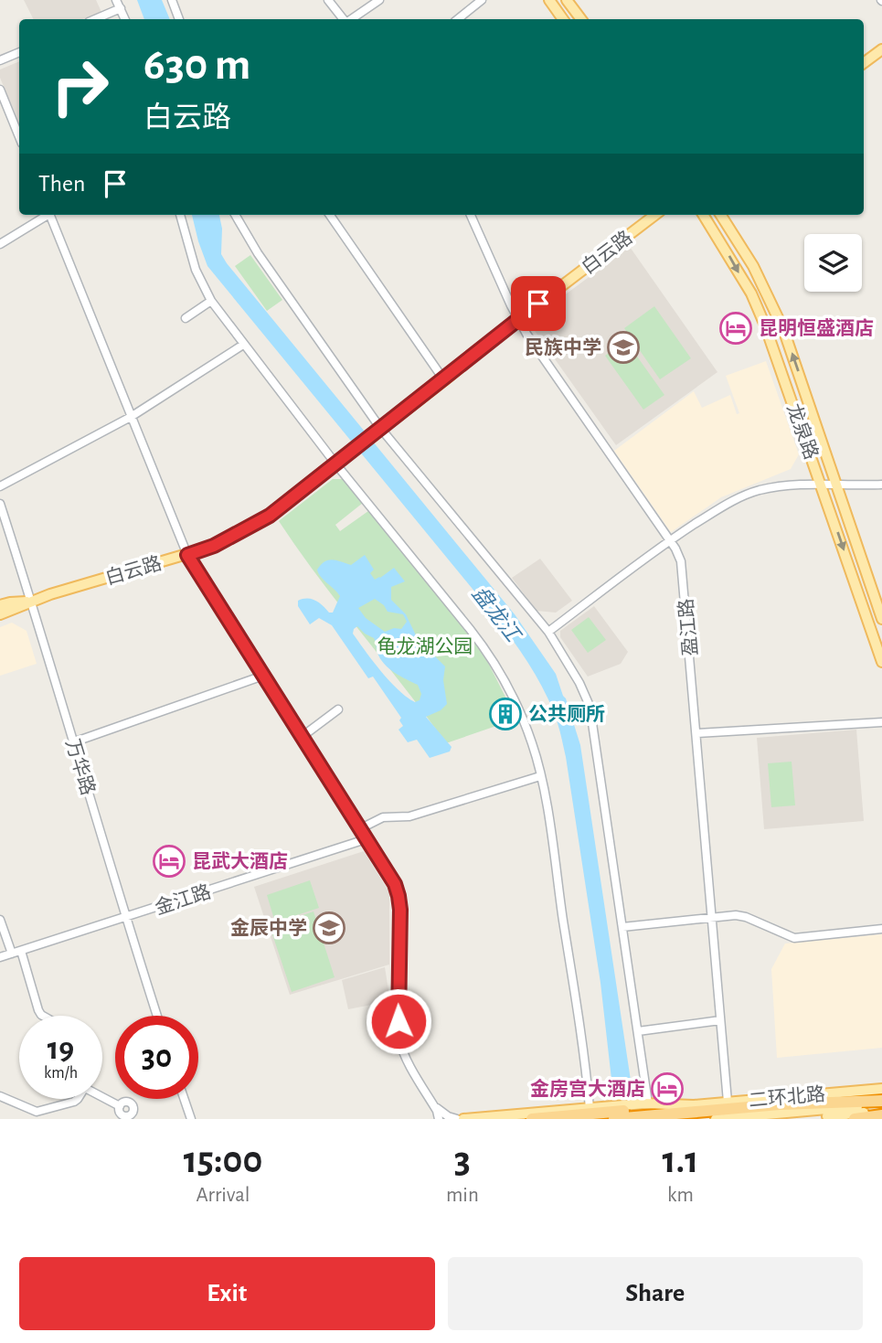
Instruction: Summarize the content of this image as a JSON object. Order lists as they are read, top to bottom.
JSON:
{
  "streets": {
    "main road": ["白云路", "龙泉路", "二环北路"],
    "street": ["盈江路", "万华路", "金江路"]
  },
  "crossings": [
    ["白云路", "盈江路"],
    ["白云路", "万华路"],
    ["盈江路", "二环北路"],
    ["万华路", "金江路"]
  ],
  "water": ["盘龙江"],
  "parks": ["龟龙湖公园"],
  "places": {
    "hotel": ["昆明恒盛酒店", "昆武大酒店", "金房宫大酒店"],
    "school or university": ["民族中学", "金辰中学"],
    "building": ["公共厕所"]
  },
  "page": {
    "turn": ["630 m", "白云路"],
    "then": "Then",
    "speed": "19 km/h",
    "limit": "30",
    "eta": [
      "15:00",
      "Arrival",
      "3",
      "min",
      "1.1",
      "km"
    ],
    "buttons": ["Exit", "Share"]
  }
}
